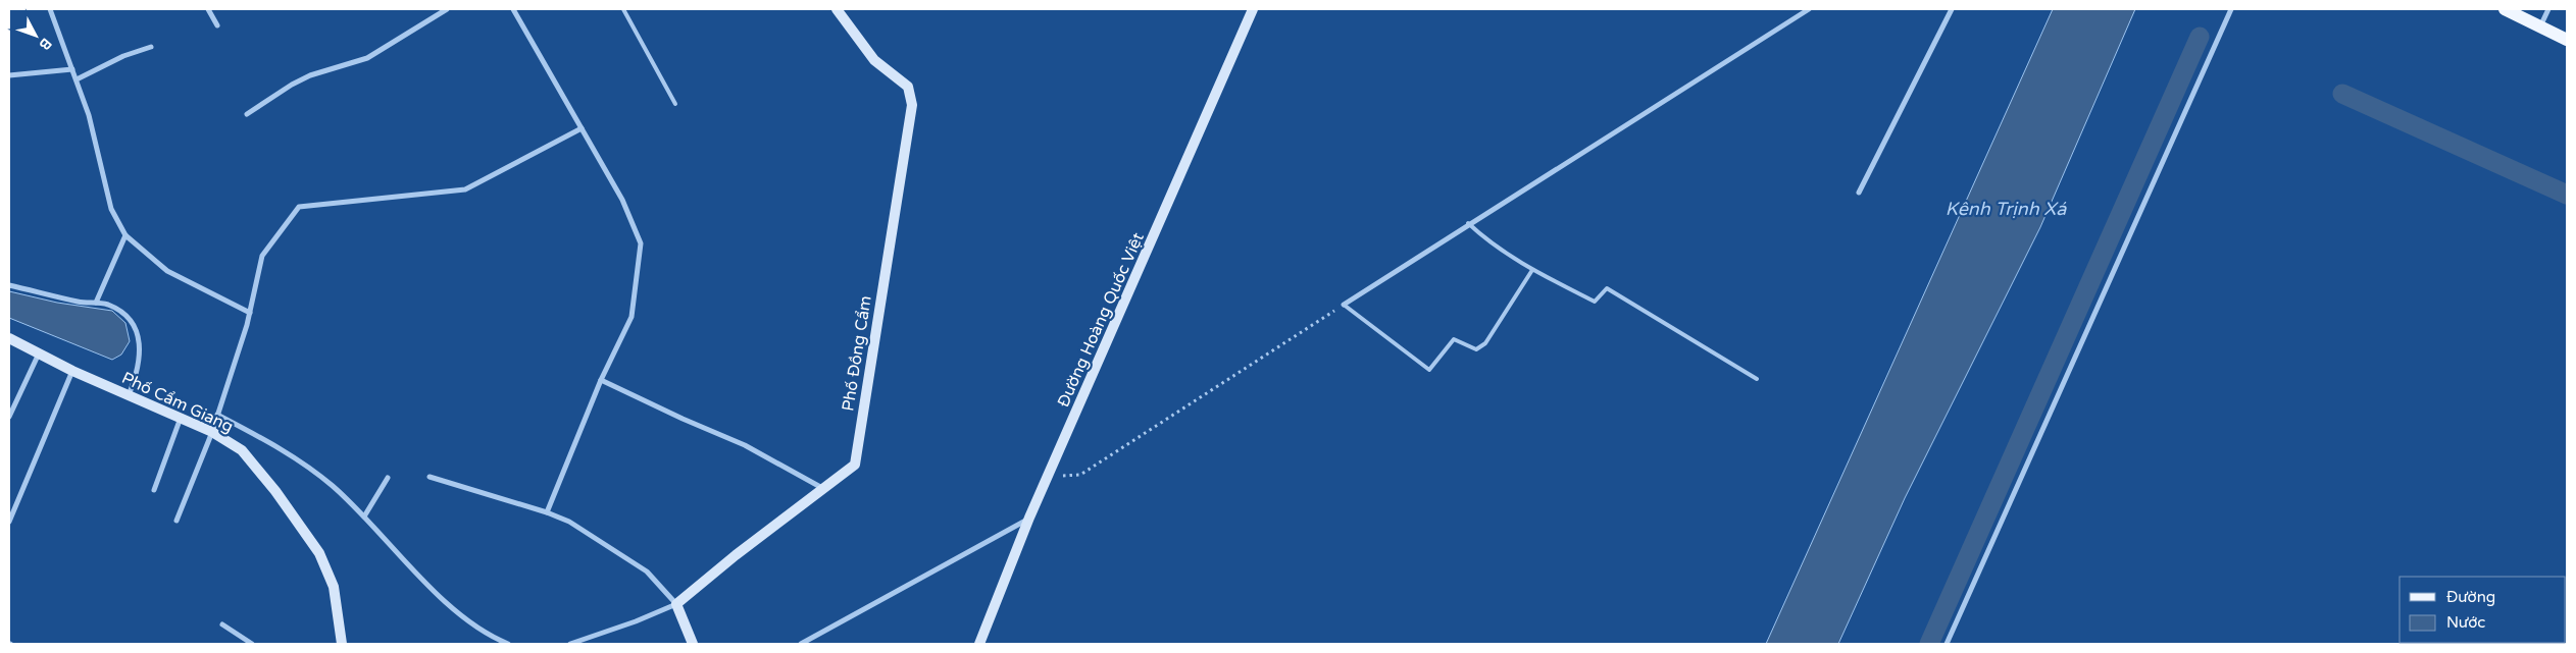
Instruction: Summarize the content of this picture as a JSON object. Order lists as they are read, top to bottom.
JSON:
{
  "streets": {
    "street": ["Đường Hoàng Quốc Việt", "Phố Đồng Cẩm", "Phố Cẩm Giang"]
  },
  "water": ["Kênh Trịnh Xá"],
  "legend": ["Đường", "Nước"],
  "north": "bottom right"
}
